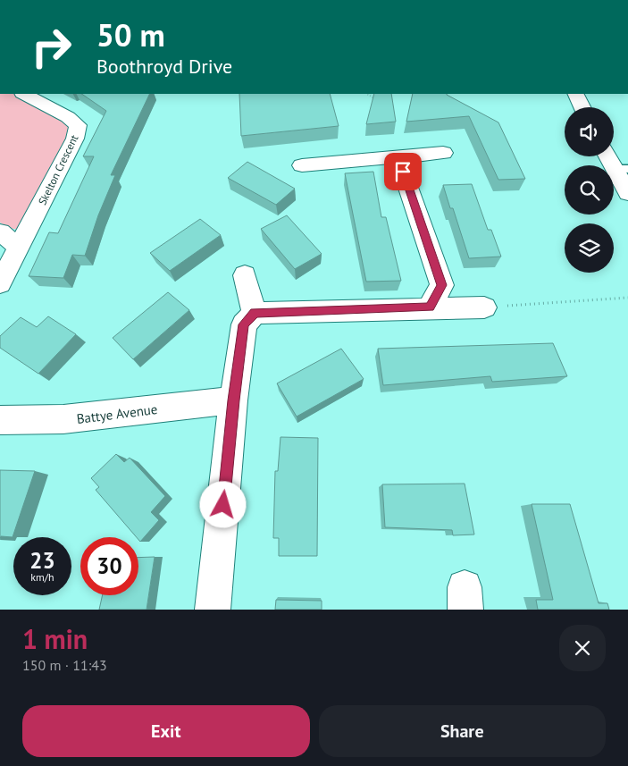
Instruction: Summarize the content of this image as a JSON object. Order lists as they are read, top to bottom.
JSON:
{
  "streets": {
    "street": ["Skelton Crescent", "Battye Avenue"]
  },
  "page": {
    "turn": ["50 m", "Boothroyd Drive"],
    "speed": "23 km/h",
    "limit": "30",
    "heading": ["1 min", "150 m · 11:43"],
    "buttons": ["Exit", "Share"]
  }
}
